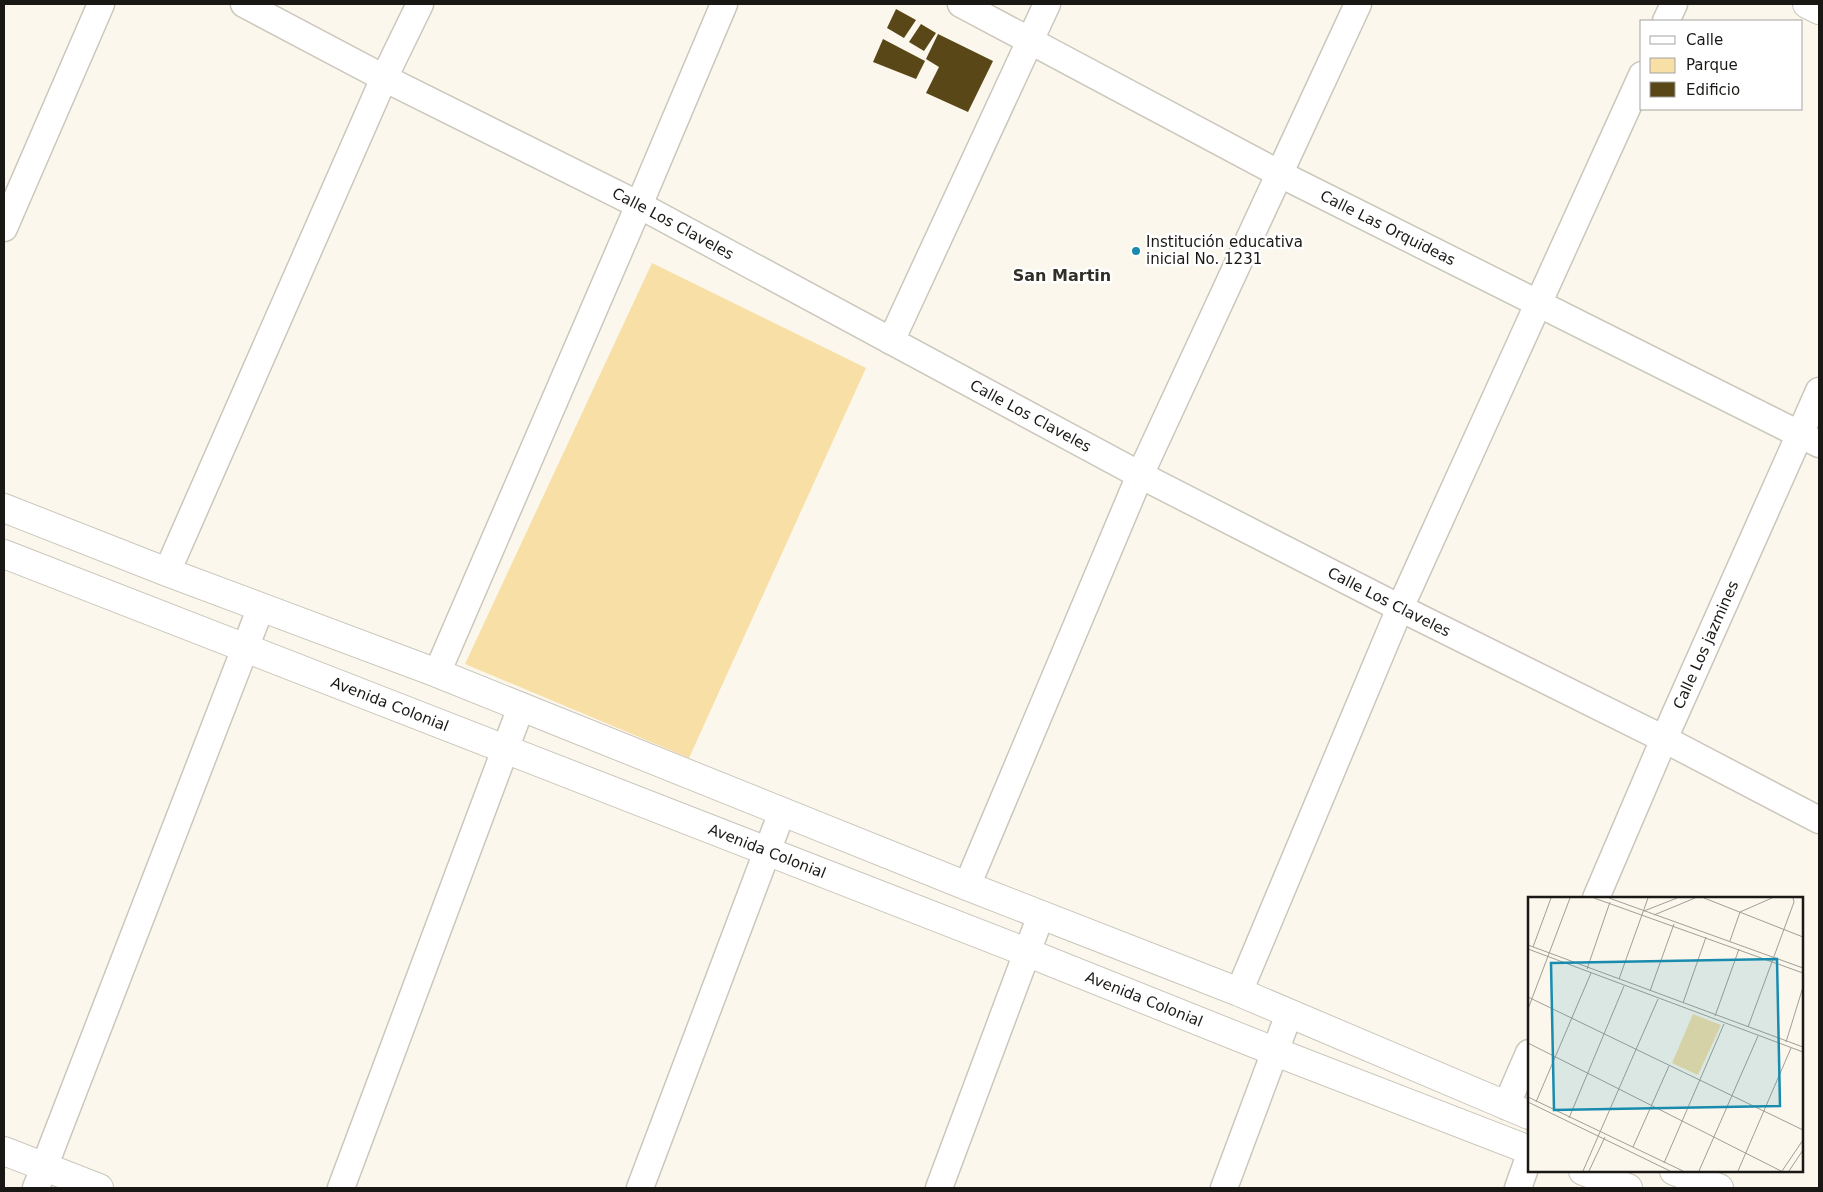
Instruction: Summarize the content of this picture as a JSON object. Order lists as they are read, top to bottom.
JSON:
{
  "streets": {
    "street": [
      "Calle Los Claveles",
      "Calle Las Orquideas",
      "Calle Los jazmines",
      "Avenida Colonial"
    ]
  },
  "crossings": [
    ["Calle Los Claveles", "Calle Los jazmines"],
    ["Calle Las Orquideas", "Calle Los jazmines"]
  ],
  "districts": ["San Martin"],
  "places": ["Institución educativa inicial No. 1231"],
  "legend": ["Calle", "Parque", "Edificio"]
}
